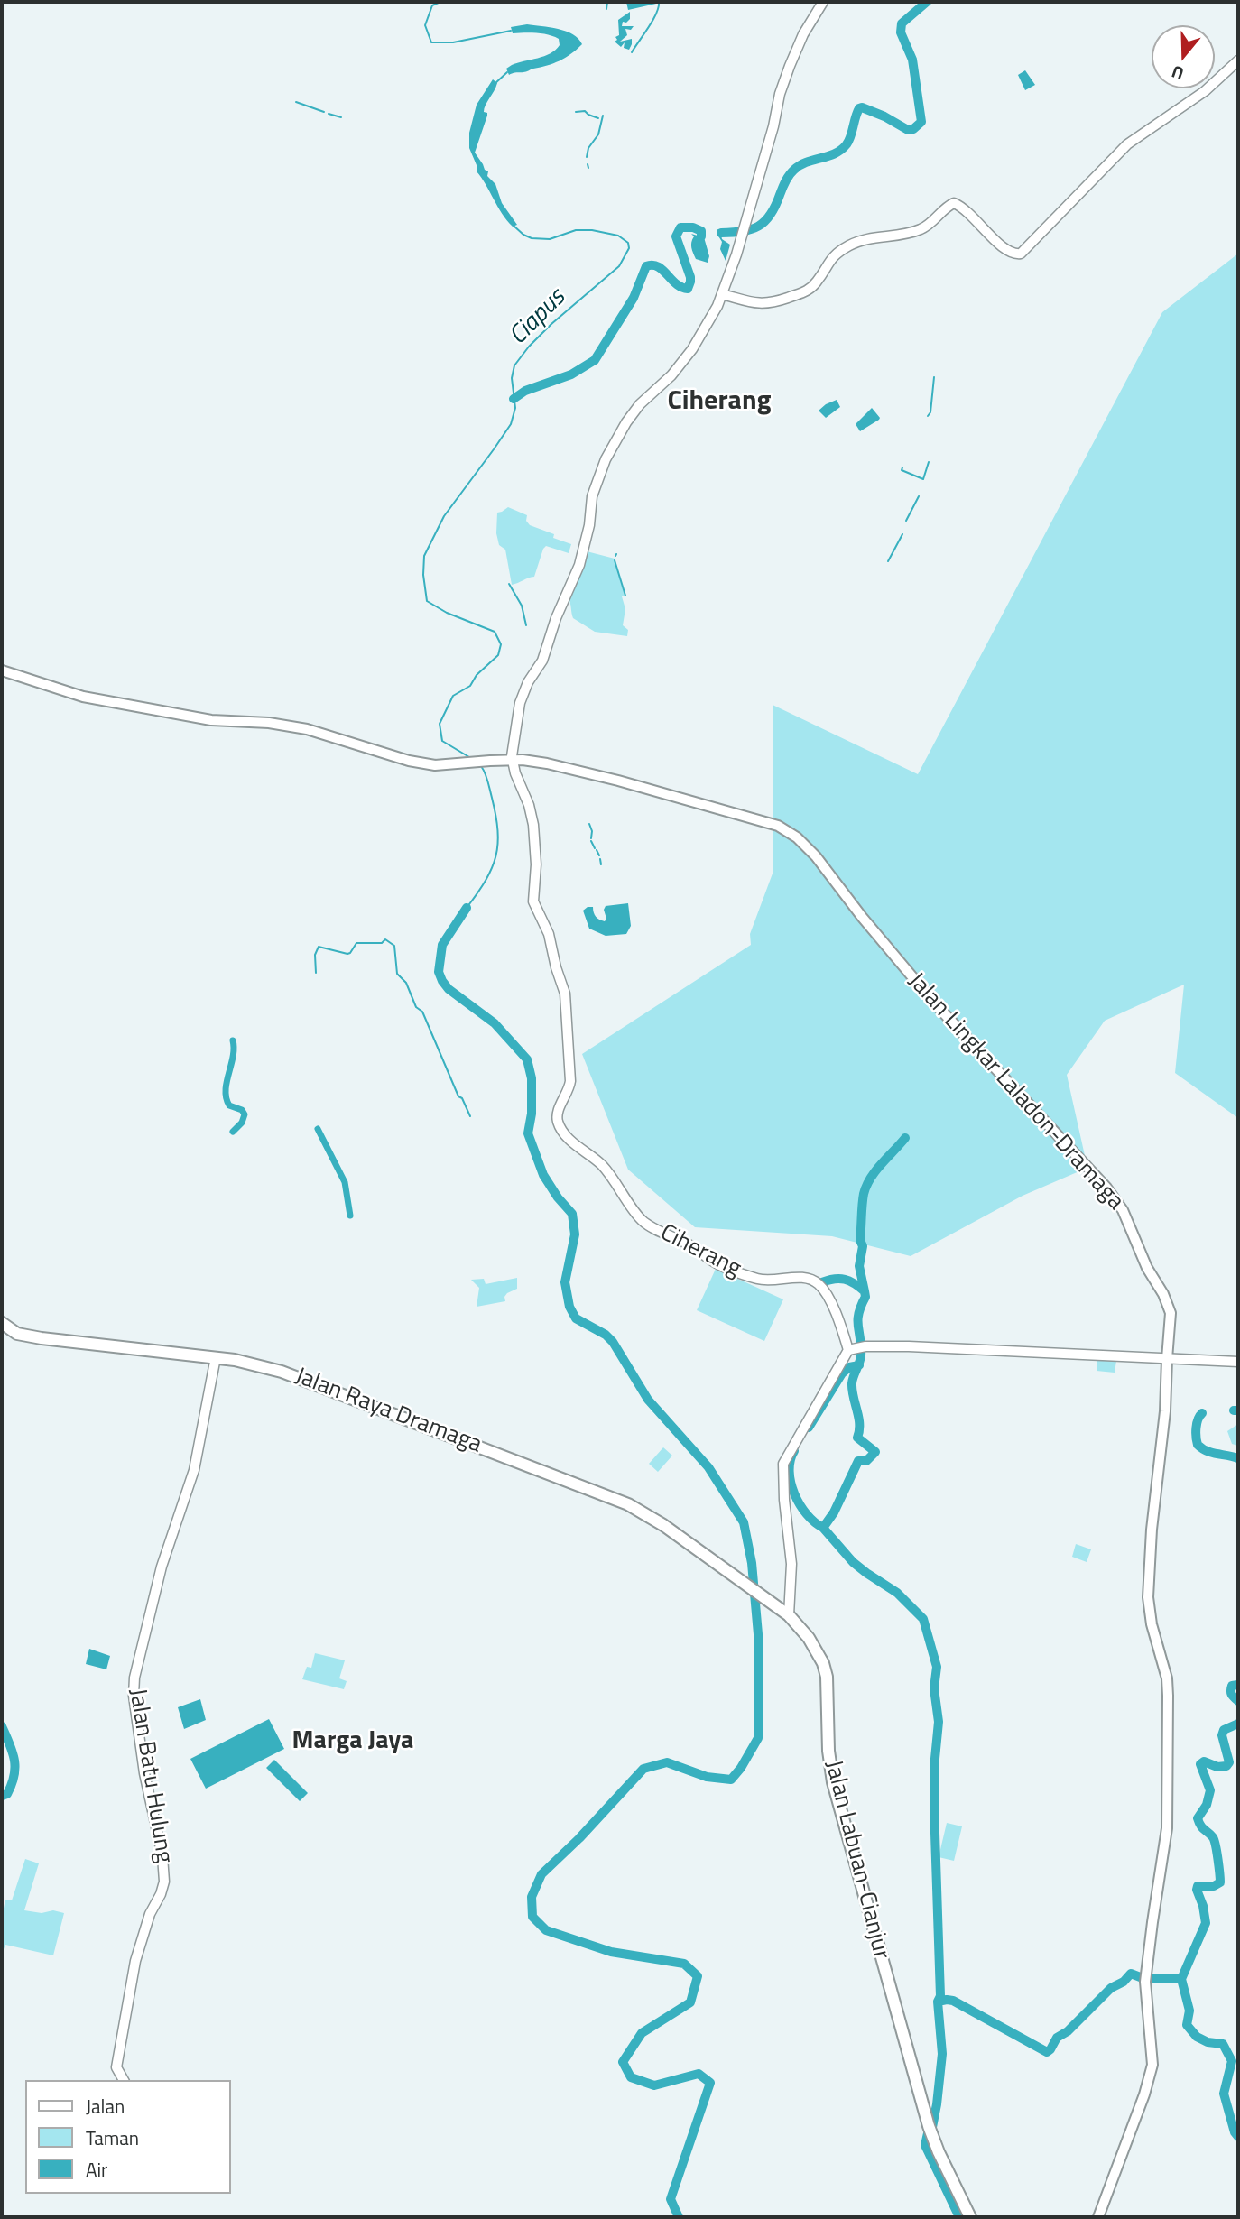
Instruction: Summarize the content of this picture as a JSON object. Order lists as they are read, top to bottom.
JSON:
{
  "streets": {
    "highway": ["Jalan Raya Dramaga", "Jalan Labuan-Cianjur"],
    "main road": ["Jalan Lingkar Laladon-Dramaga"],
    "street": ["Ciherang", "Jalan Batu Hulung"]
  },
  "crossings": [
    ["Jalan Lingkar Laladon-Dramaga", "Ciherang"],
    ["Jalan Raya Dramaga", "Jalan Batu Hulung"],
    ["Jalan Raya Dramaga", "Jalan Labuan-Cianjur"]
  ],
  "districts": ["Ciherang", "Marga Jaya"],
  "water": ["Ciapus"],
  "legend": ["Jalan", "Taman", "Air"],
  "north": "bottom"
}
